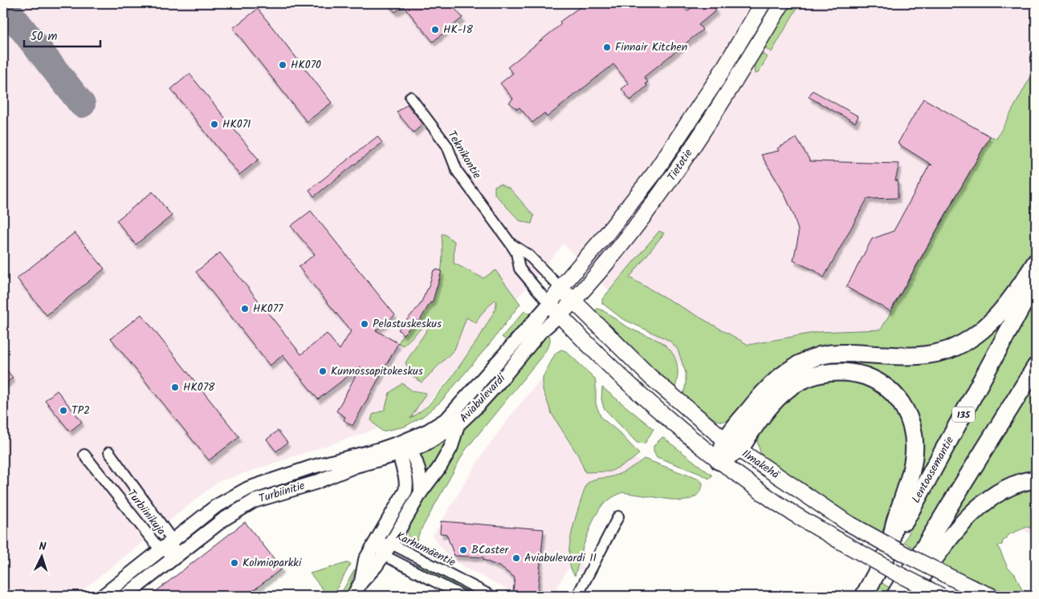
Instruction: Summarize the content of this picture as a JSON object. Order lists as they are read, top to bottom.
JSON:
{
  "streets": {
    "highway": ["135", "Lentoasemantie"],
    "main road": ["Tietotie", "Ilmakehä"],
    "street": [
      "Teknikontie",
      "Aviabulevardi",
      "Turbiinitie",
      "Turbiinikuja",
      "Karhumäentie"
    ]
  },
  "crossings": [
    ["Teknikontie", "Tietotie"],
    ["Teknikontie", "Aviabulevardi"],
    ["Teknikontie", "Ilmakehä"],
    ["Tietotie", "Aviabulevardi"],
    ["Tietotie", "Ilmakehä"],
    ["Aviabulevardi", "Ilmakehä"],
    ["Aviabulevardi", "Turbiinitie"],
    ["Aviabulevardi", "Karhumäentie"],
    ["Turbiinitie", "Turbiinikuja"]
  ],
  "places": [
    "HK-18",
    "Finnair Kitchen",
    "HK070",
    "HK071",
    "HK077",
    "Pelastuskeskus",
    "Kunnossapitokeskus",
    "HK078",
    "TP2",
    "BCaster",
    "Aviabulevardi II",
    "Kolmioparkki"
  ],
  "scale_bar": "50 m",
  "north": "top"
}
